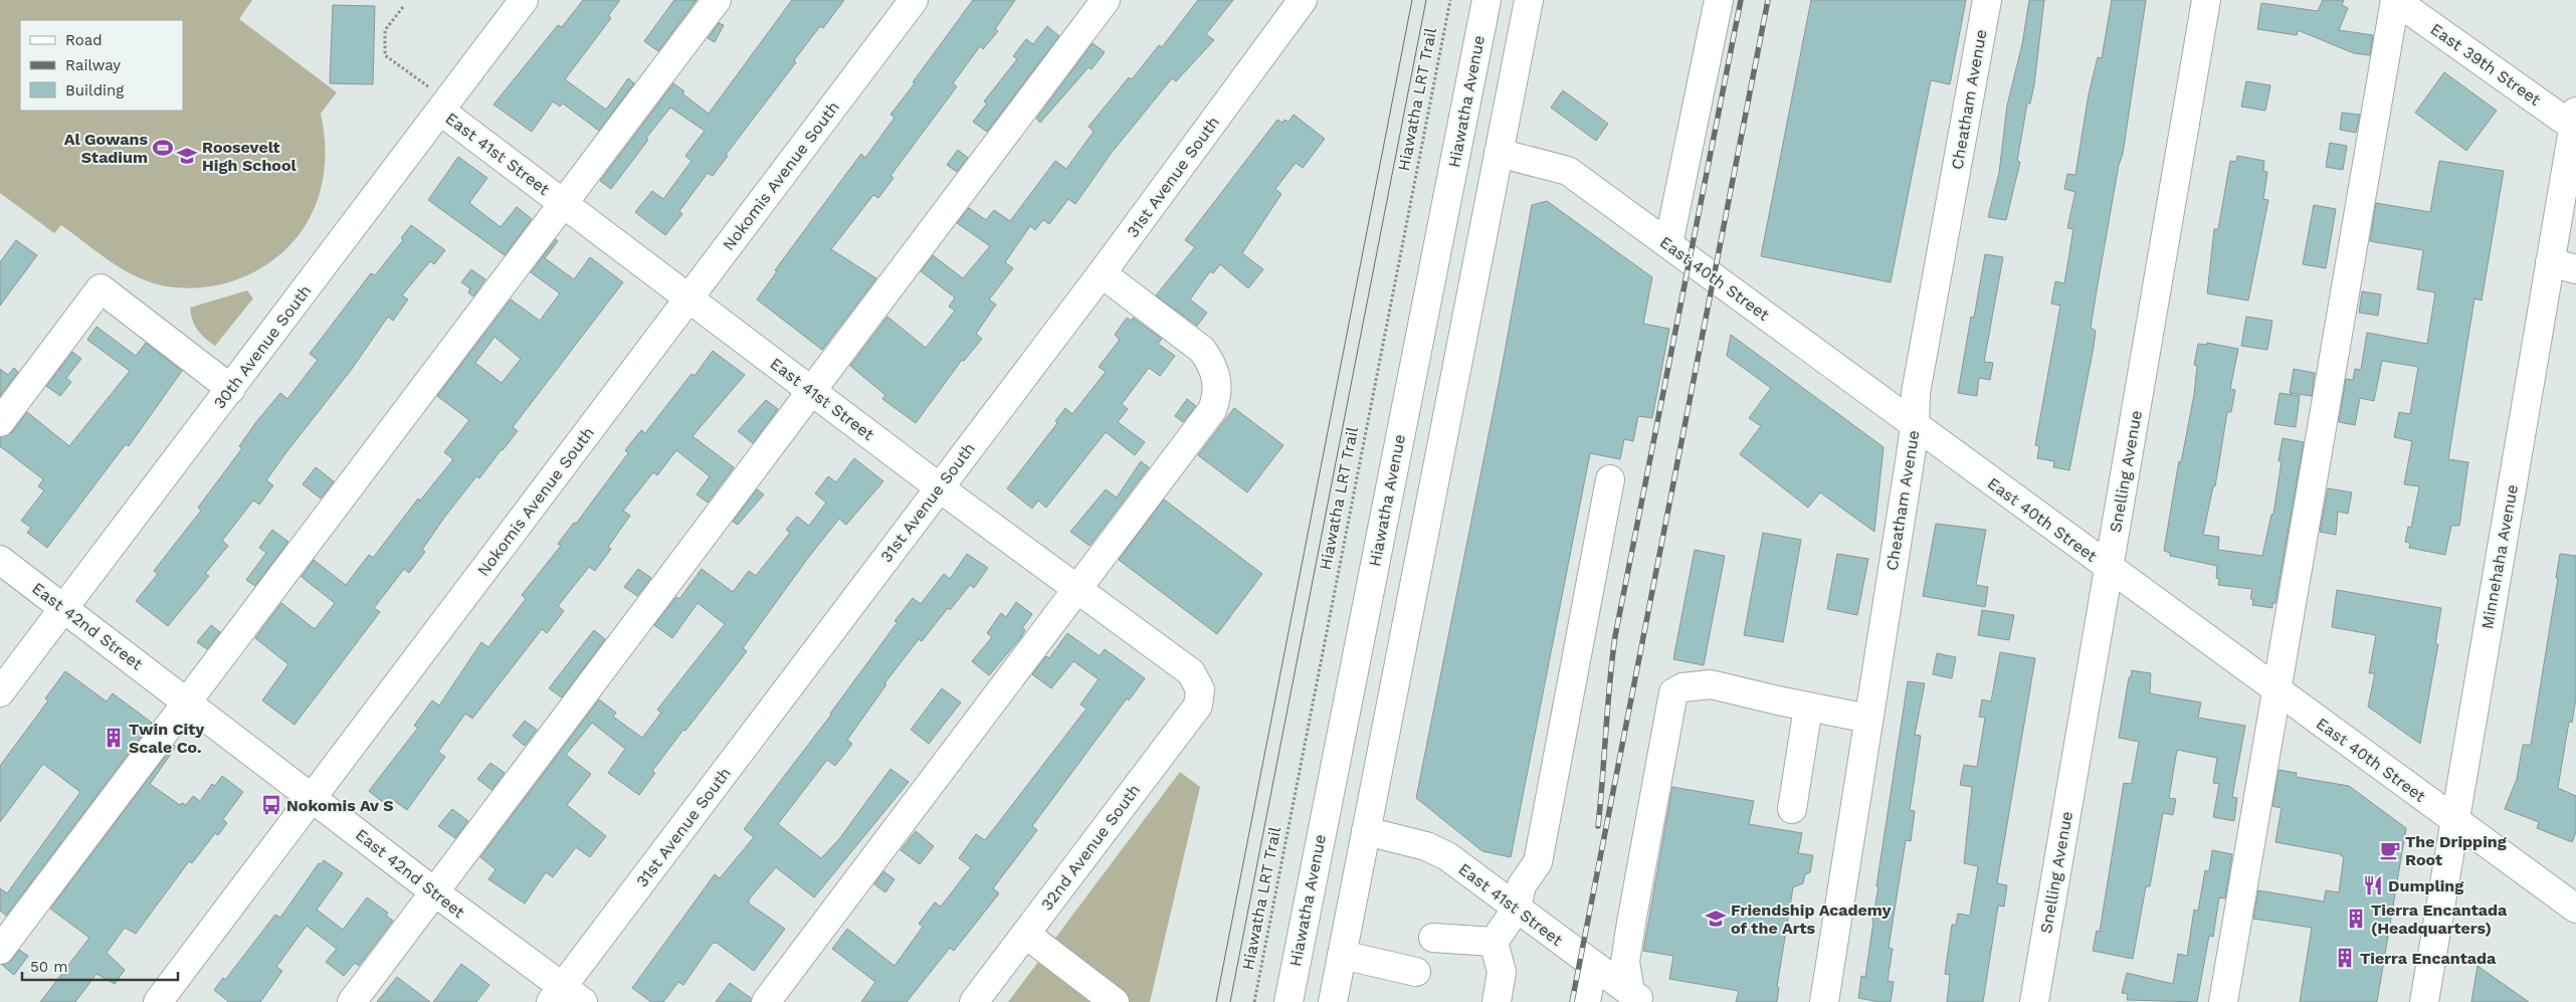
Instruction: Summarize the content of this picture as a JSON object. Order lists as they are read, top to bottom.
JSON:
{
  "streets": {
    "main road": [
      "East 39th Street",
      "Cheatham Avenue",
      "Hiawatha Avenue",
      "East 41st Street",
      "Nokomis Avenue South",
      "31st Avenue South",
      "East 40th Street",
      "30th Avenue South",
      "Snelling Avenue",
      "Minnehaha Avenue",
      "East 42nd Street",
      "32nd Avenue South"
    ],
    "path": ["Hiawatha LRT Trail"]
  },
  "crossings": [
    ["East 39th Street", "Minnehaha Avenue"],
    ["Cheatham Avenue", "East 40th Street"],
    ["East 41st Street", "Nokomis Avenue South"],
    ["East 41st Street", "31st Avenue South"],
    ["East 41st Street", "30th Avenue South"],
    ["East 41st Street", "32nd Avenue South"],
    ["Nokomis Avenue South", "East 42nd Street"],
    ["31st Avenue South", "East 42nd Street"],
    ["East 40th Street", "Snelling Avenue"],
    ["East 40th Street", "Minnehaha Avenue"],
    ["30th Avenue South", "East 42nd Street"]
  ],
  "places": {
    "sports": ["Al Gowans Stadium"],
    "school or university": ["Roosevelt High School", "Friendship Academy of the Arts"],
    "building": ["Twin City Scale Co.", "Tierra Encantada (Headquarters)", "Tierra Encantada"],
    "bus stop": ["Nokomis Av S"],
    "cafe": ["The Dripping Root"],
    "restaurant": ["Dumpling"]
  },
  "legend": ["Road", "Railway", "Building"],
  "scale_bar": "50 m"
}
